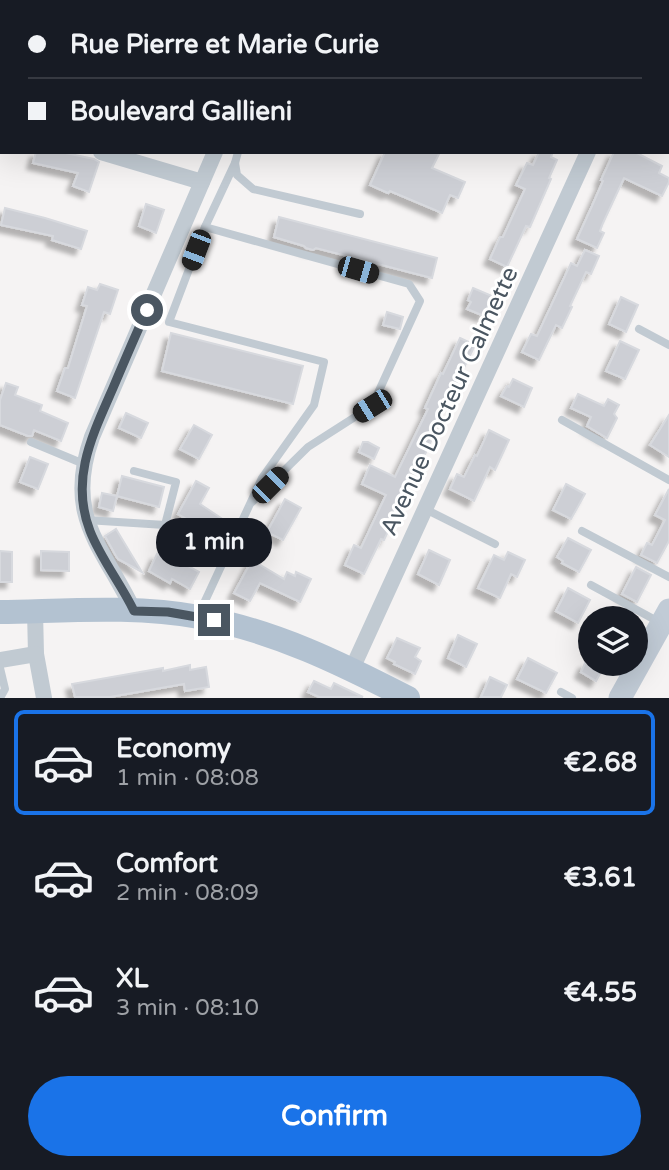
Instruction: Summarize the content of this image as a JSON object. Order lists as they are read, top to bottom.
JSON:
{
  "streets": {
    "street": ["Avenue Docteur Calmette"]
  },
  "page": {
    "banner": ["Rue Pierre et Marie Curie", "Boulevard Gallieni"],
    "bubble": "1 min",
    "list": [
      {
        "name": "Economy",
        "note": "1 min · 08:08",
        "value": "€2.68"
      },
      {
        "name": "Comfort",
        "note": "2 min · 08:09",
        "value": "€3.61"
      },
      {
        "name": "XL",
        "note": "3 min · 08:10",
        "value": "€4.55"
      }
    ],
    "buttons": "Confirm"
  }
}
